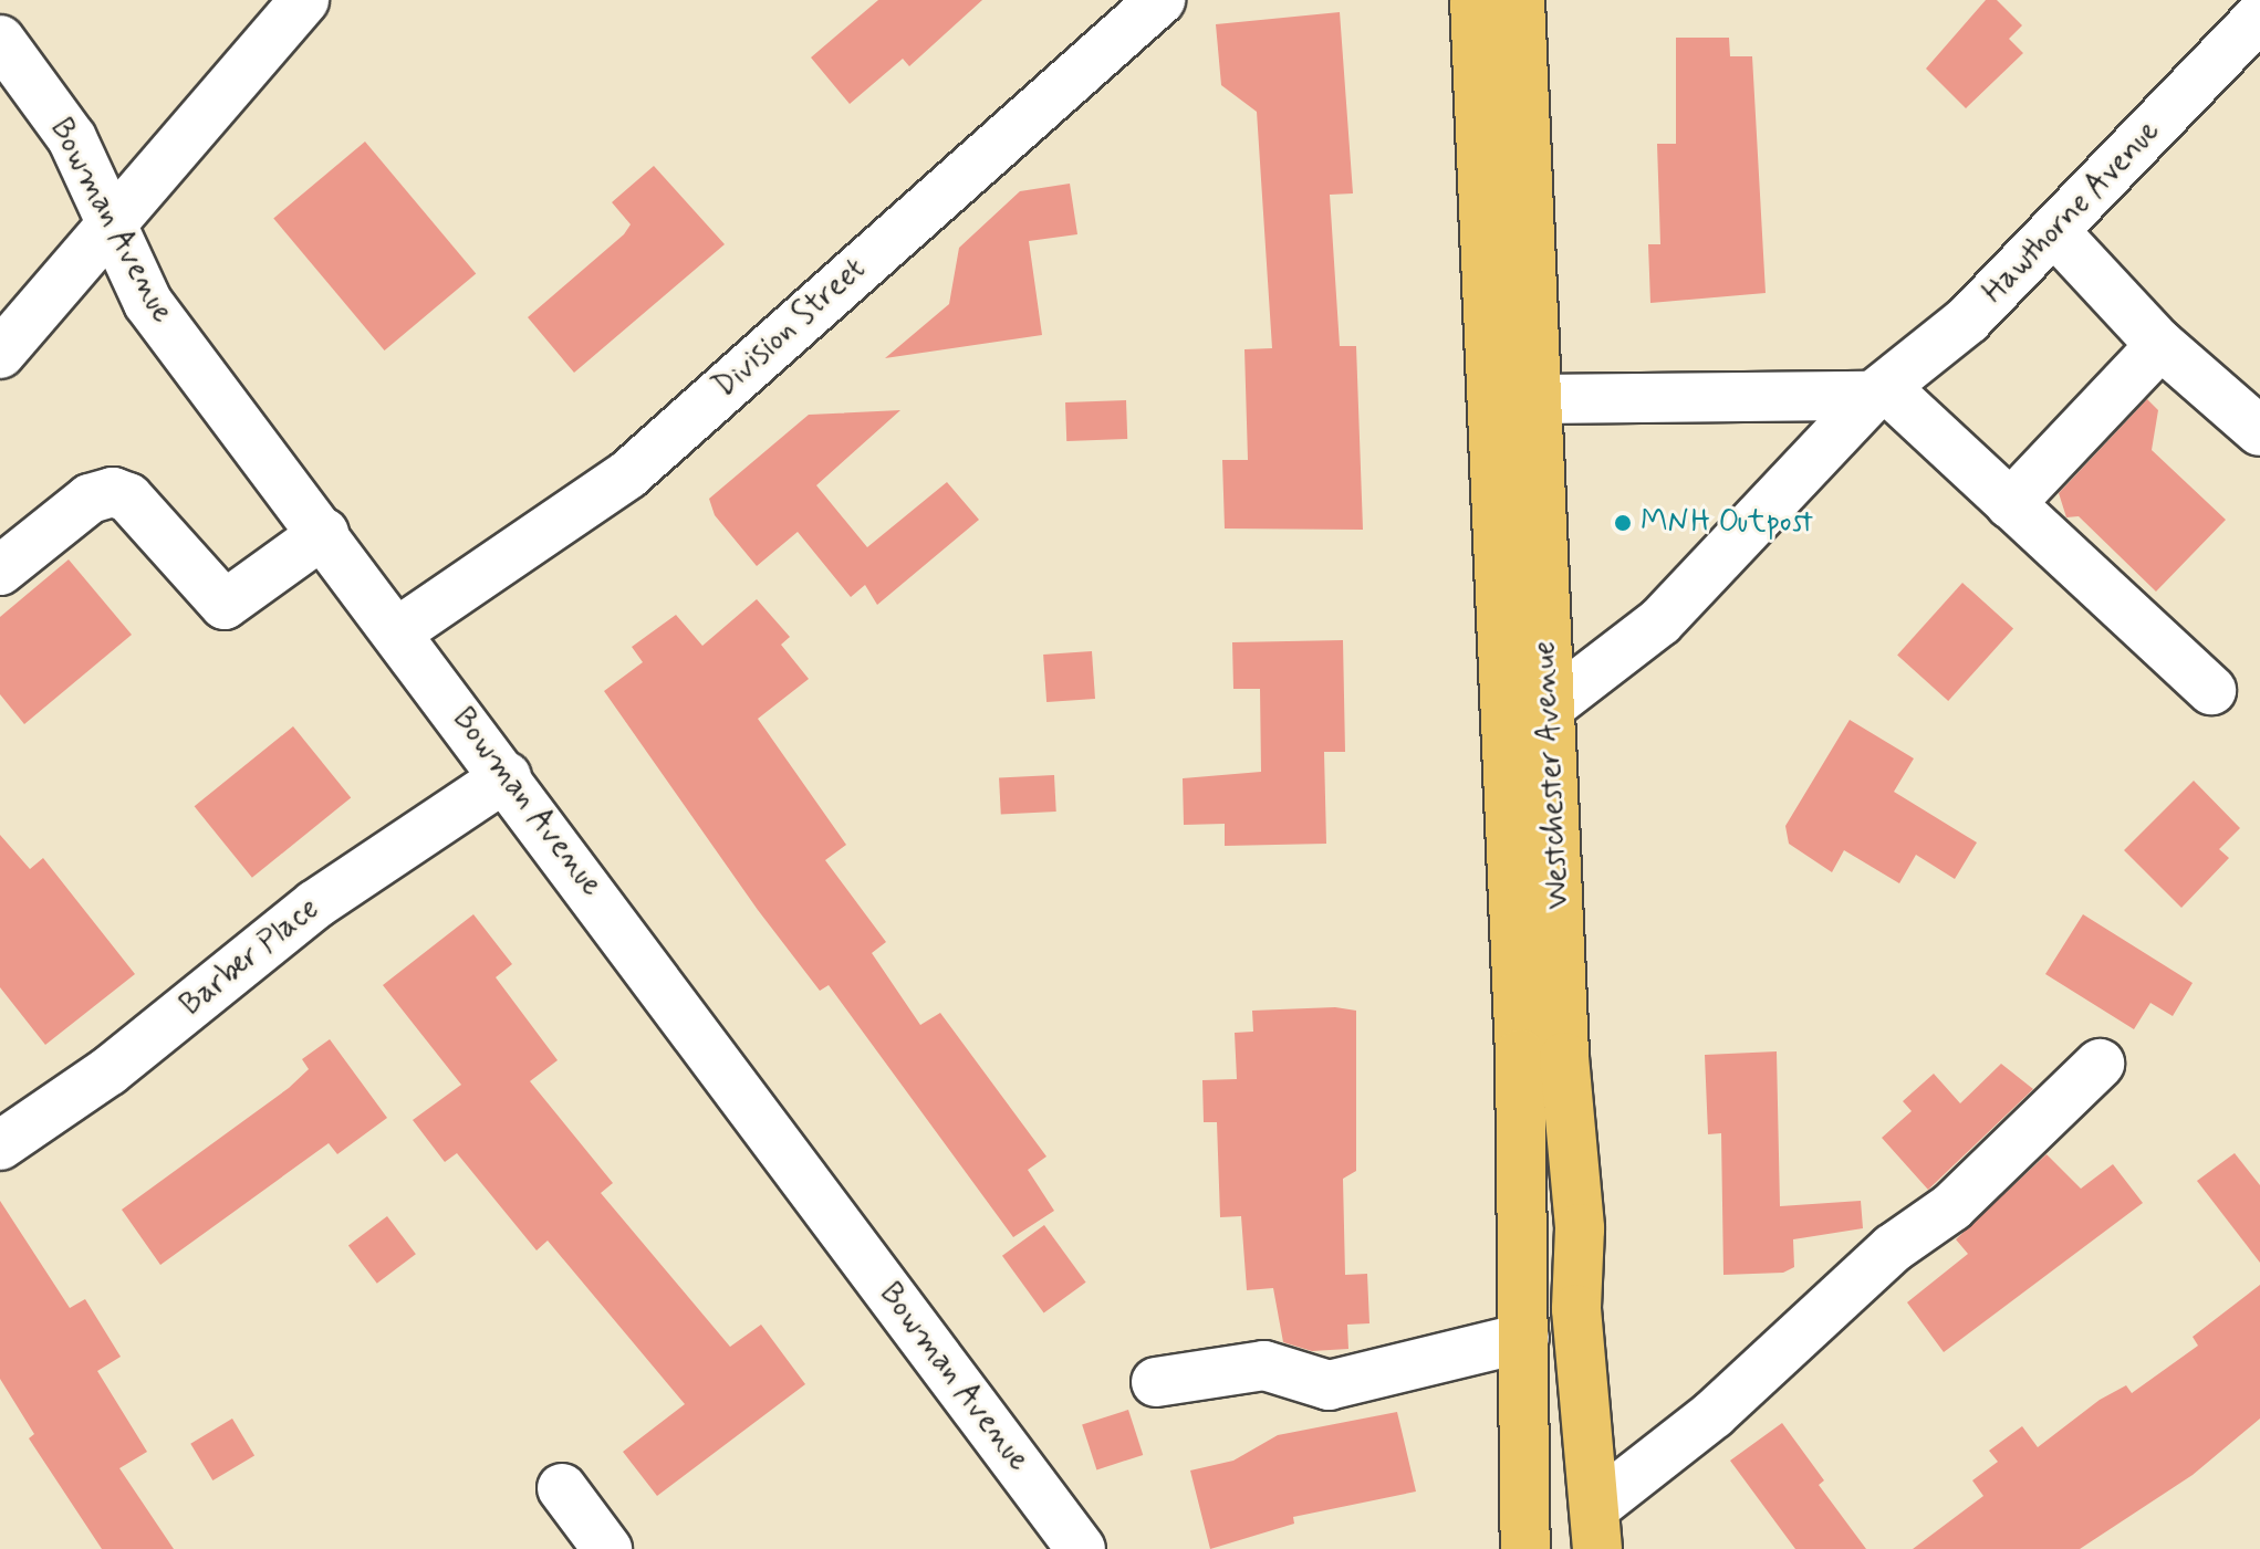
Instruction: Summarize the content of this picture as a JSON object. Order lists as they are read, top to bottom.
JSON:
{
  "streets": {
    "main road": ["Westchester Avenue"],
    "street": [
      "Hawthorne Avenue",
      "Bowman Avenue",
      "Division Street",
      "Barber Place"
    ]
  },
  "crossings": [
    ["Hawthorne Avenue", "Westchester Avenue"],
    ["Bowman Avenue", "Division Street"],
    ["Bowman Avenue", "Barber Place"]
  ],
  "places": ["MNH Outpost"]
}
